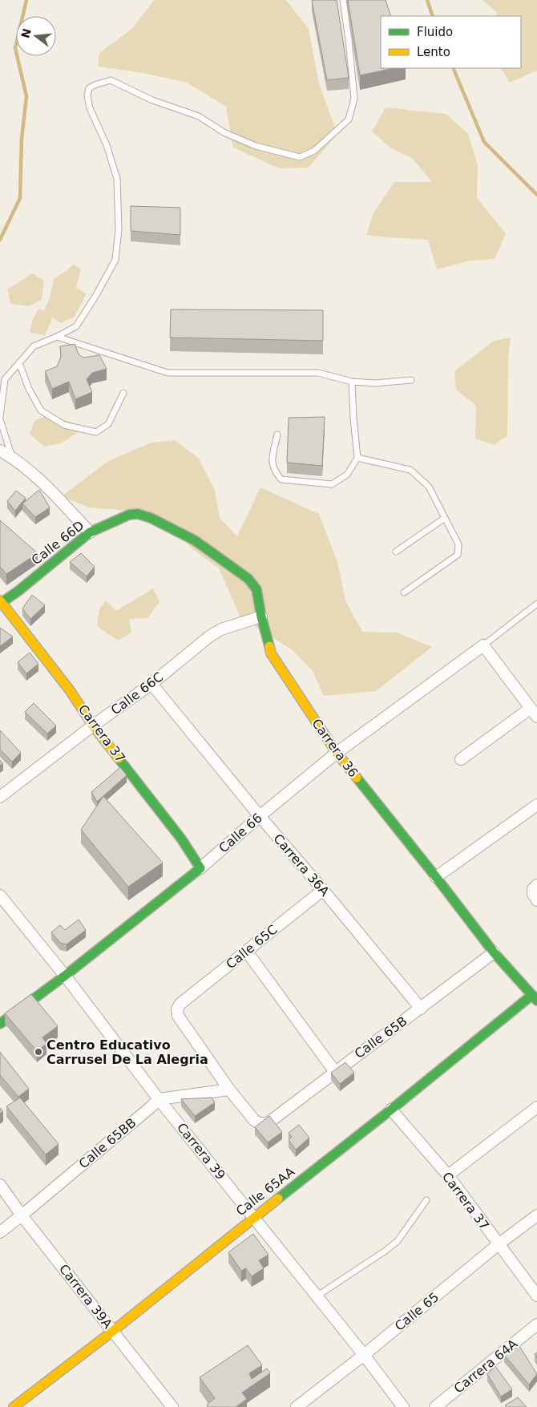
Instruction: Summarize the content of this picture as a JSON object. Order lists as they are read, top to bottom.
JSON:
{
  "streets": {
    "street": [
      "Calle 66D",
      "Calle 66C",
      "Carrera 37",
      "Carrera 36",
      "Calle 66",
      "Carrera 36A",
      "Calle 65C",
      "Calle 65B",
      "Calle 65BB",
      "Carrera 39",
      "Calle 65AA",
      "Carrera 39A",
      "Calle 65",
      "Carrera 64A"
    ]
  },
  "crossings": [
    ["Calle 66D", "Carrera 37"],
    ["Calle 66D", "Carrera 36"],
    ["Calle 66C", "Carrera 37"],
    ["Calle 66C", "Carrera 36"],
    ["Calle 66C", "Carrera 36A"],
    ["Carrera 37", "Calle 66"],
    ["Carrera 37", "Calle 65AA"],
    ["Carrera 37", "Calle 65"],
    ["Carrera 36", "Calle 66"],
    ["Carrera 36", "Calle 65B"],
    ["Carrera 36", "Calle 65AA"],
    ["Calle 66", "Carrera 36A"],
    ["Calle 66", "Carrera 39"],
    ["Carrera 36A", "Calle 65C"],
    ["Carrera 36A", "Calle 65B"],
    ["Calle 65C", "Calle 65B"],
    ["Calle 65BB", "Carrera 39"],
    ["Calle 65BB", "Carrera 39A"],
    ["Carrera 39", "Calle 65AA"],
    ["Carrera 39", "Calle 65"],
    ["Calle 65AA", "Carrera 39A"]
  ],
  "places": ["Centro Educativo Carrusel De La Alegria"],
  "legend": ["Fluido", "Lento"],
  "north": "left"
}
